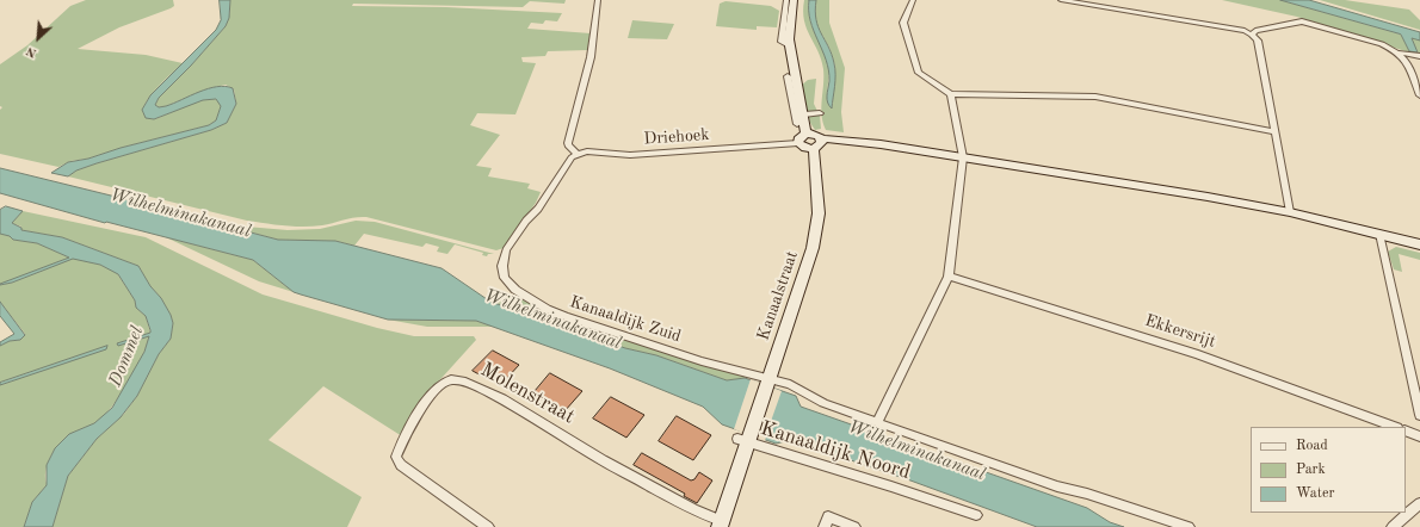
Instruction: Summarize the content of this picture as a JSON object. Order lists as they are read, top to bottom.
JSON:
{
  "streets": {
    "main road": ["Kanaalstraat"],
    "street": [
      "Driehoek",
      "Kanaaldijk Zuid",
      "Ekkersrijt",
      "Molenstraat",
      "Kanaaldijk Noord"
    ]
  },
  "crossings": [
    ["Driehoek", "Kanaalstraat"],
    ["Driehoek", "Kanaaldijk Zuid"],
    ["Kanaalstraat", "Kanaaldijk Zuid"],
    ["Kanaalstraat", "Molenstraat"],
    ["Kanaalstraat", "Kanaaldijk Noord"]
  ],
  "water": ["Wilhelminakanaal", "Dommel"],
  "legend": ["Road", "Park", "Water"],
  "north": "bottom left"
}
